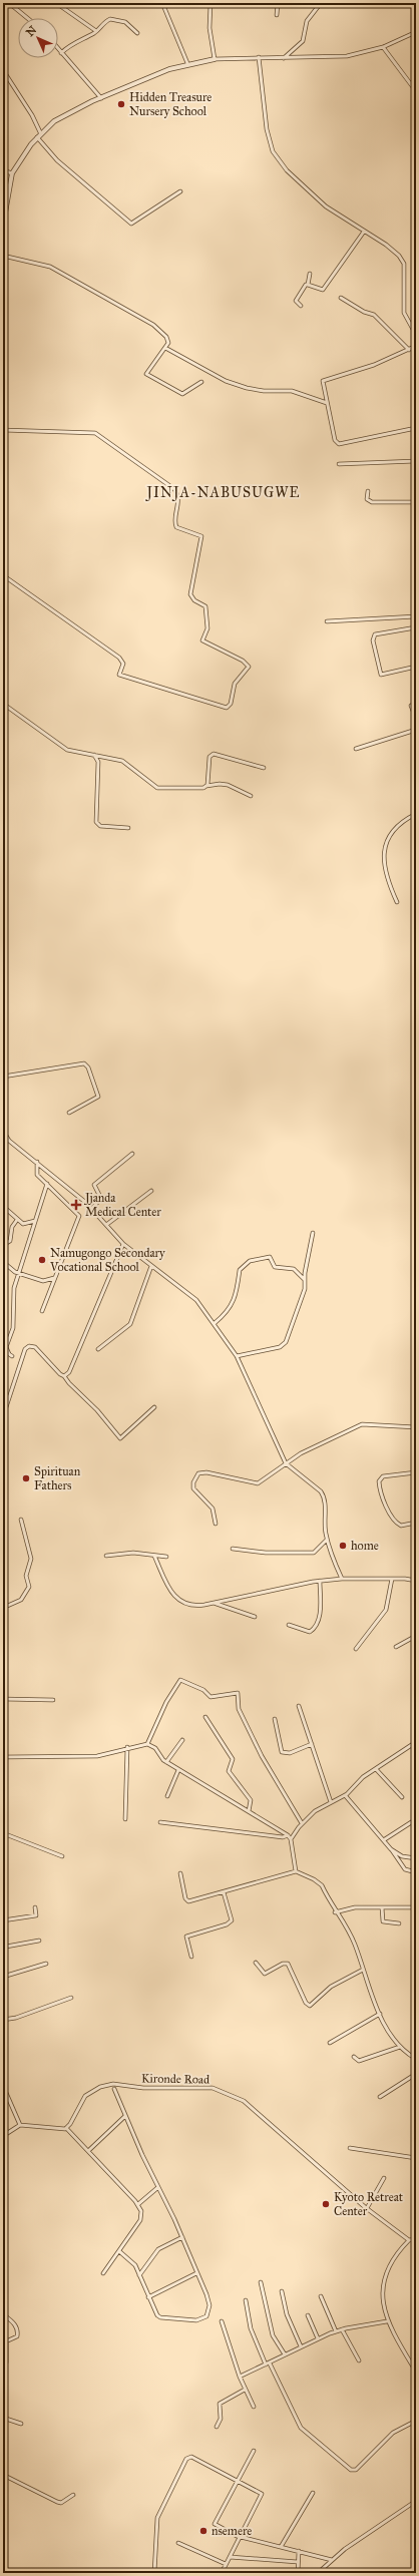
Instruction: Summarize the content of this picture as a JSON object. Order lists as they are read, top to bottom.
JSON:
{
  "streets": {
    "street": ["Kironde Road"]
  },
  "districts": ["JINJA-NABUSUGWE"],
  "places": {
    "other": [
      "Hidden Treasure Nursery School",
      "Namugongo Secondary Vocational School",
      "Spirituan Fathers",
      "home",
      "Kyoto Retreat Center",
      "nsemere"
    ],
    "health": ["Jjanda Medical Center"]
  },
  "north": "top left"
}
